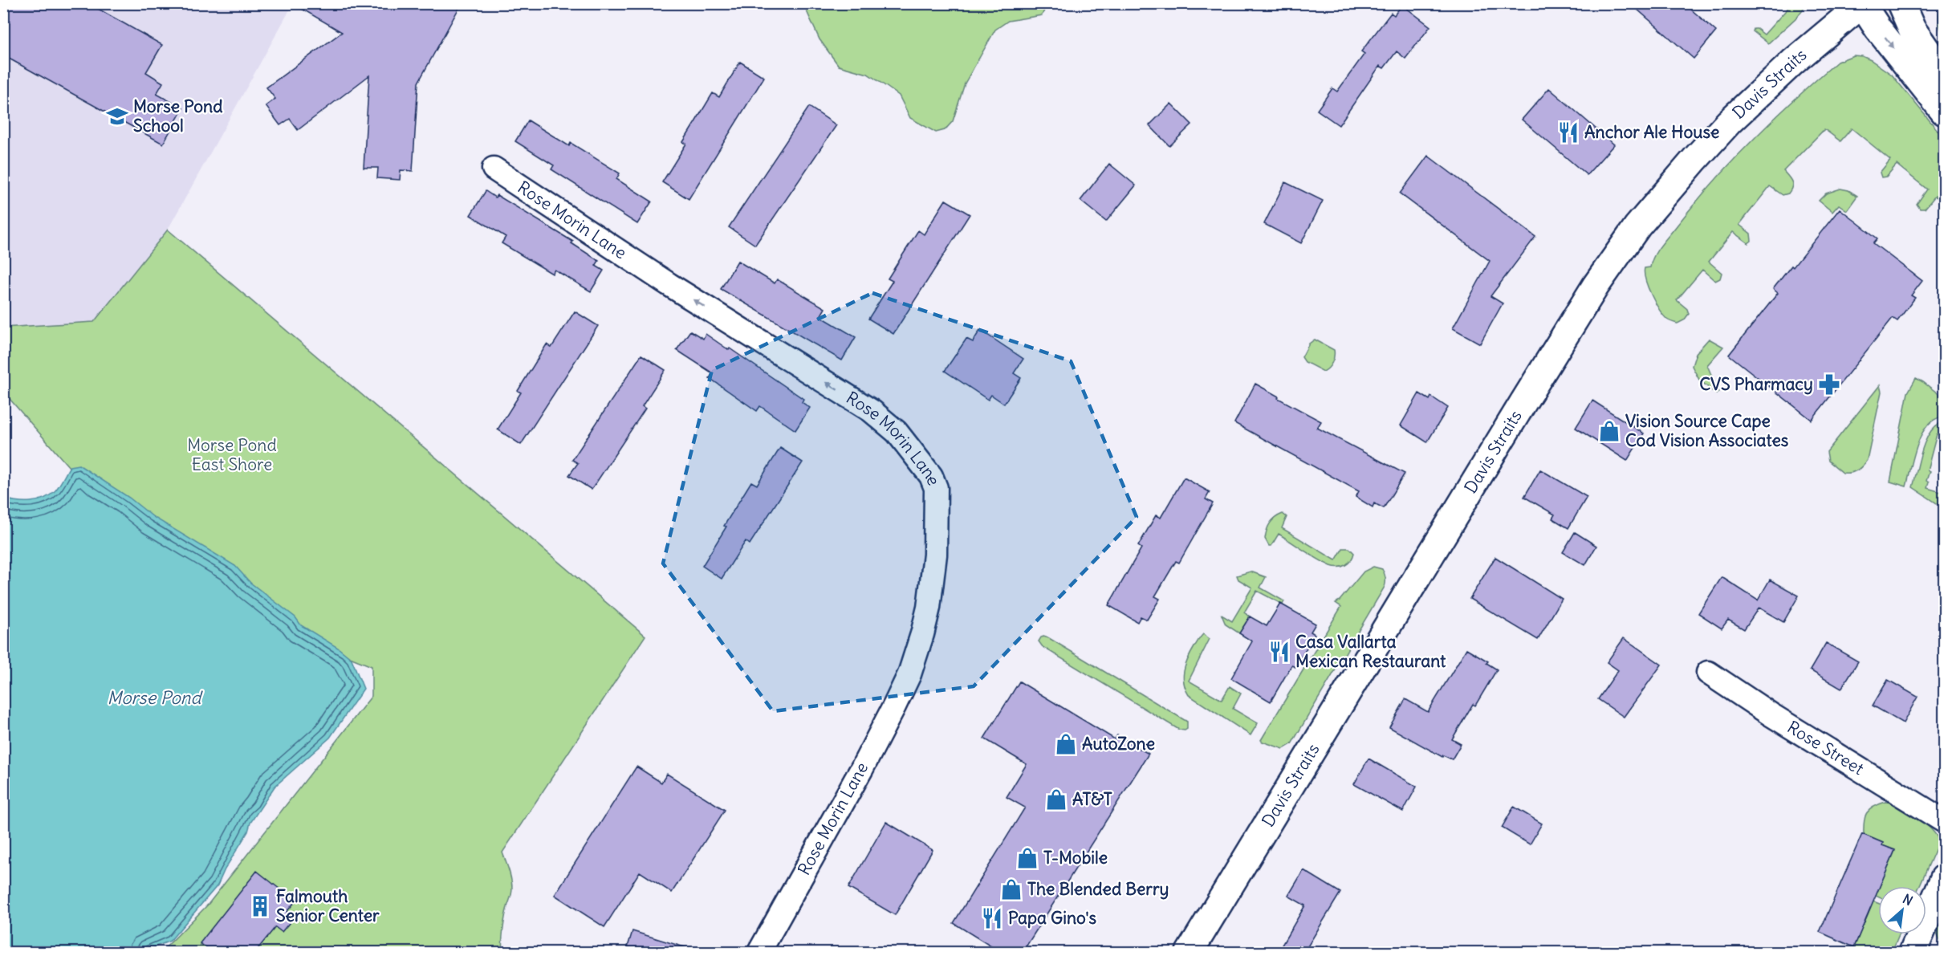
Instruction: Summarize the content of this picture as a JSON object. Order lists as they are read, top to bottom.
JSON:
{
  "streets": {
    "main road": ["Davis Straits"],
    "street": ["Rose Morin Lane", "Rose Street"]
  },
  "water": ["Morse Pond"],
  "parks": ["Morse Pond East Shore"],
  "places": {
    "school or university": ["Morse Pond School"],
    "restaurant": ["Anchor Ale House", "Casa Vallarta Mexican Restaurant", "Papa Gino's"],
    "pharmacy": ["CVS Pharmacy"],
    "shop": [
      "Vision Source Cape Cod Vision Associates",
      "AutoZone",
      "AT&T",
      "T-Mobile",
      "The Blended Berry"
    ],
    "building": ["Falmouth Senior Center"]
  },
  "north": "top right"
}
